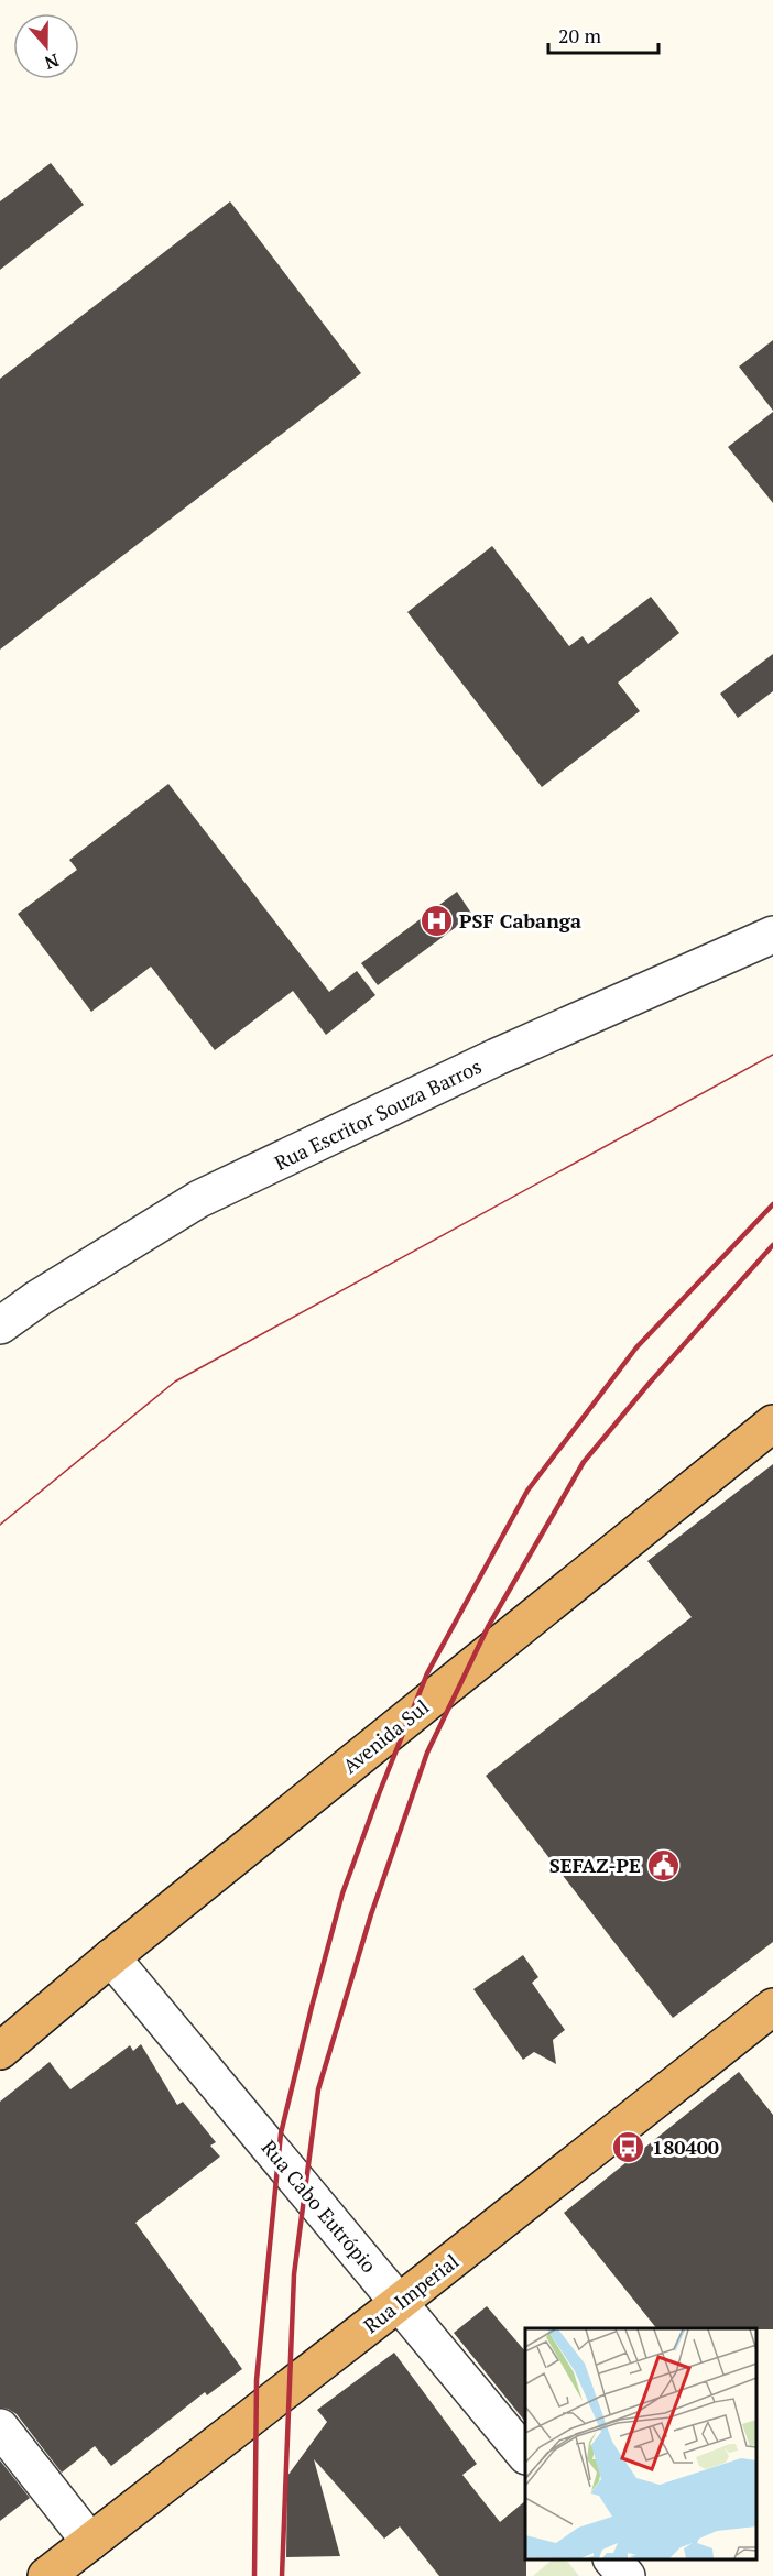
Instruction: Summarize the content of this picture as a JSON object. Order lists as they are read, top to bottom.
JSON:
{
  "streets": {
    "highway": ["Avenida Sul", "Rua Imperial"],
    "street": ["Rua Escritor Souza Barros", "Rua Cabo Eutrópio"]
  },
  "crossings": [
    ["Avenida Sul", "Rua Cabo Eutrópio"],
    ["Rua Cabo Eutrópio", "Rua Imperial"]
  ],
  "places": {
    "hospital": ["PSF Cabanga"],
    "public building": ["SEFAZ-PE"],
    "bus stop": ["180400"]
  },
  "scale_bar": "20 m",
  "north": "bottom"
}
